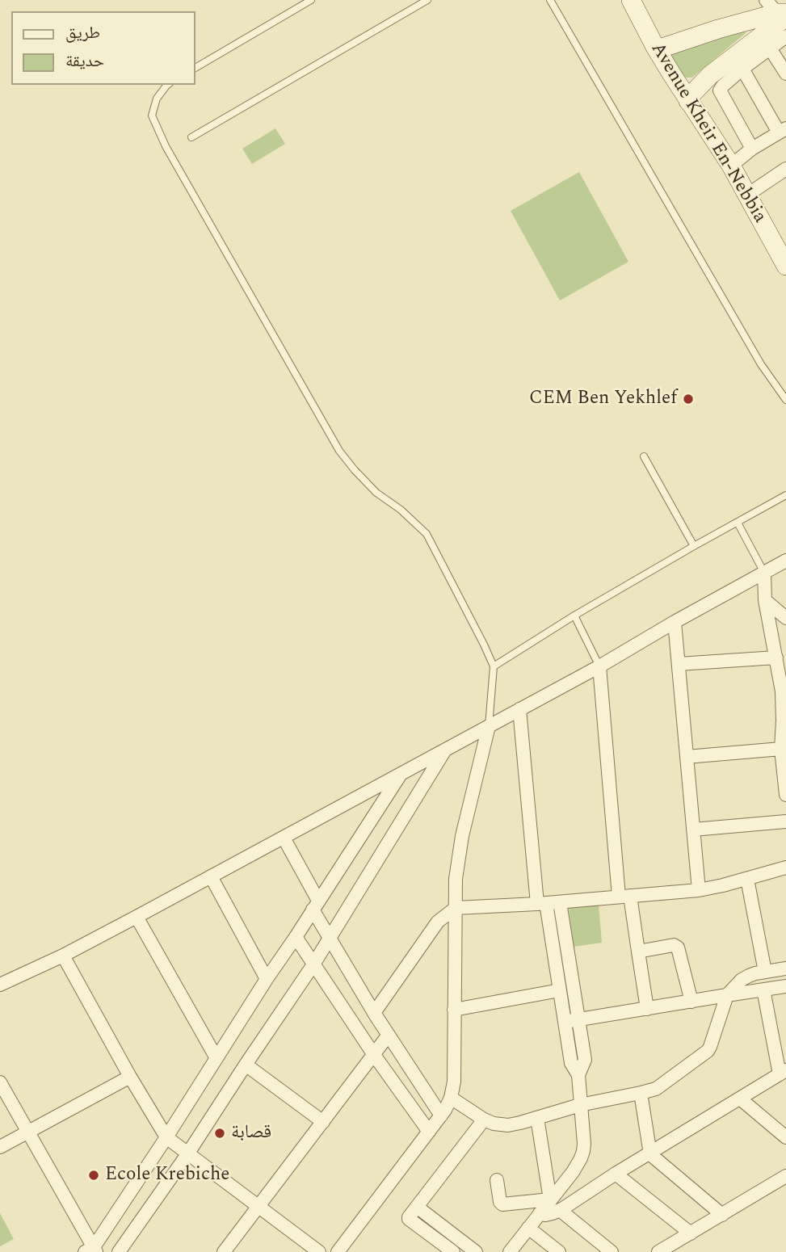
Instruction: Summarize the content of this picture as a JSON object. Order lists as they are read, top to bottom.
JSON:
{
  "streets": {
    "main road": ["Avenue Kheir En-Nebbia"]
  },
  "places": ["CEM Ben Yekhlef", "قصابة", "Ecole Krebiche"],
  "legend": ["طريق", "حديقة"]
}
